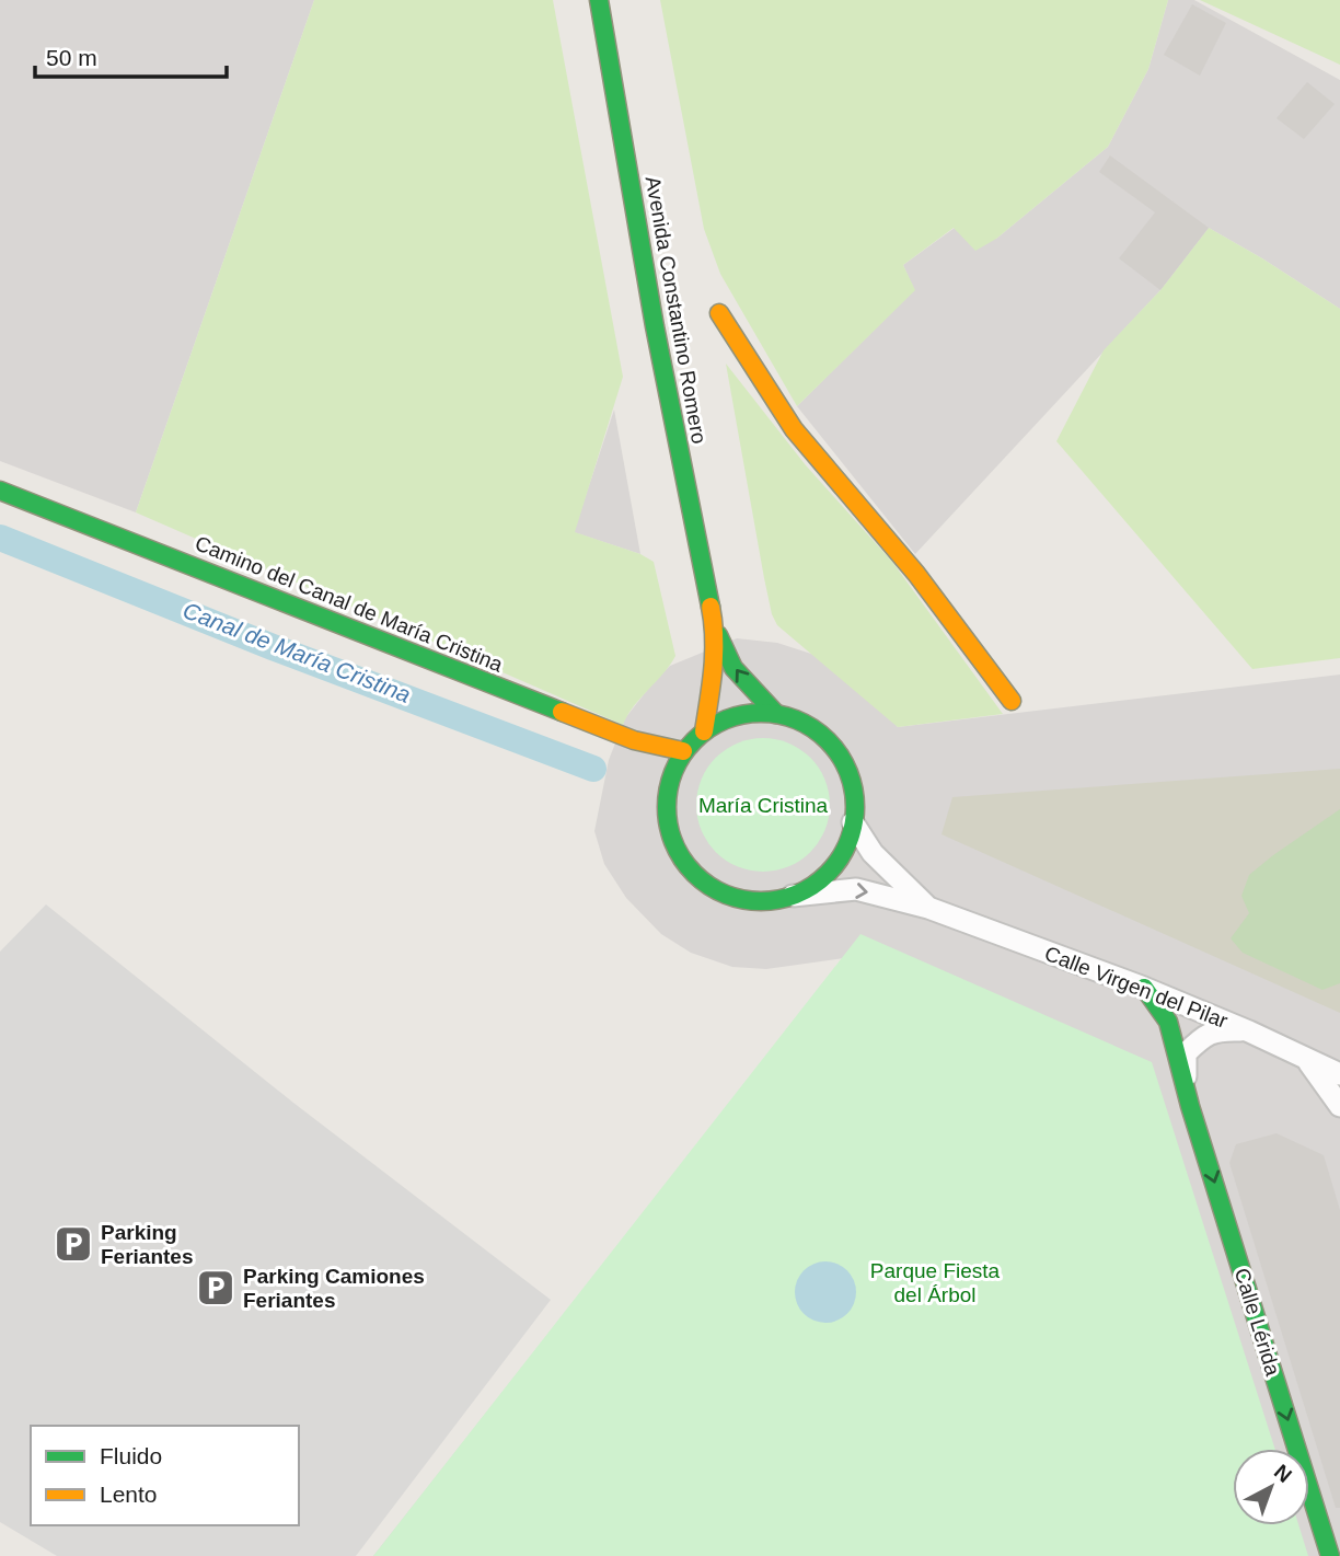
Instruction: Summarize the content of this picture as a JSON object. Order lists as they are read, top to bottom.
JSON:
{
  "streets": {
    "street": [
      "Avenida Constantino Romero",
      "Camino del Canal de María Cristina",
      "Calle Virgen del Pilar",
      "Calle Lérida"
    ]
  },
  "crossings": [
    ["Avenida Constantino Romero", "Camino del Canal de María Cristina"],
    ["Avenida Constantino Romero", "Calle Virgen del Pilar"],
    ["Camino del Canal de María Cristina", "Calle Virgen del Pilar"],
    ["Calle Virgen del Pilar", "Calle Lérida"]
  ],
  "one_way": ["Calle Lérida"],
  "water": ["Canal de María Cristina"],
  "parks": ["María Cristina", "Parque Fiesta del Árbol"],
  "places": {
    "parking": ["Parking Feriantes", "Parking Camiones Feriantes"]
  },
  "legend": ["Fluido", "Lento"],
  "scale_bar": "50 m",
  "north": "top right"
}
